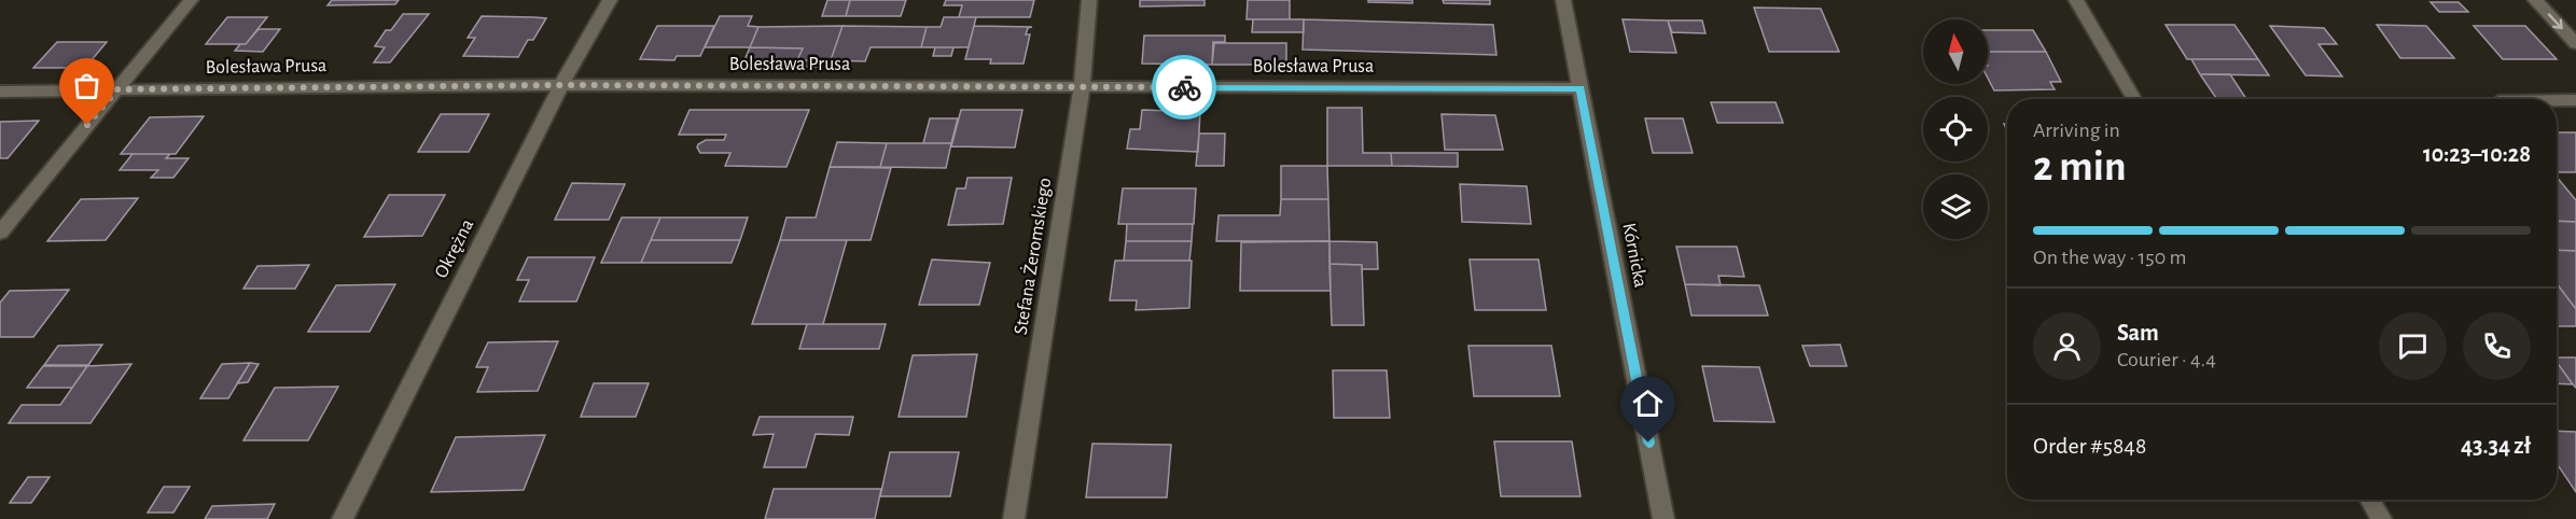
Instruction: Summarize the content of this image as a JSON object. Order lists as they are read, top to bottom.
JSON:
{
  "streets": {
    "street": [
      "Bolesława Prusa",
      "Okrężna",
      "Kórnicka",
      "Stefana Żeromskiego"
    ]
  },
  "crossings": [
    ["Bolesława Prusa", "Okrężna"],
    ["Bolesława Prusa", "Kórnicka"],
    ["Bolesława Prusa", "Stefana Żeromskiego"]
  ],
  "north": "top",
  "page": {
    "heading": ["2 min", "Arriving in", "10:23–10:28"],
    "panel": [
      "Sam",
      "Courier · 4.4",
      "Order #5848",
      "43.34 zł"
    ],
    "bar": "On the way · 150 m"
  }
}
